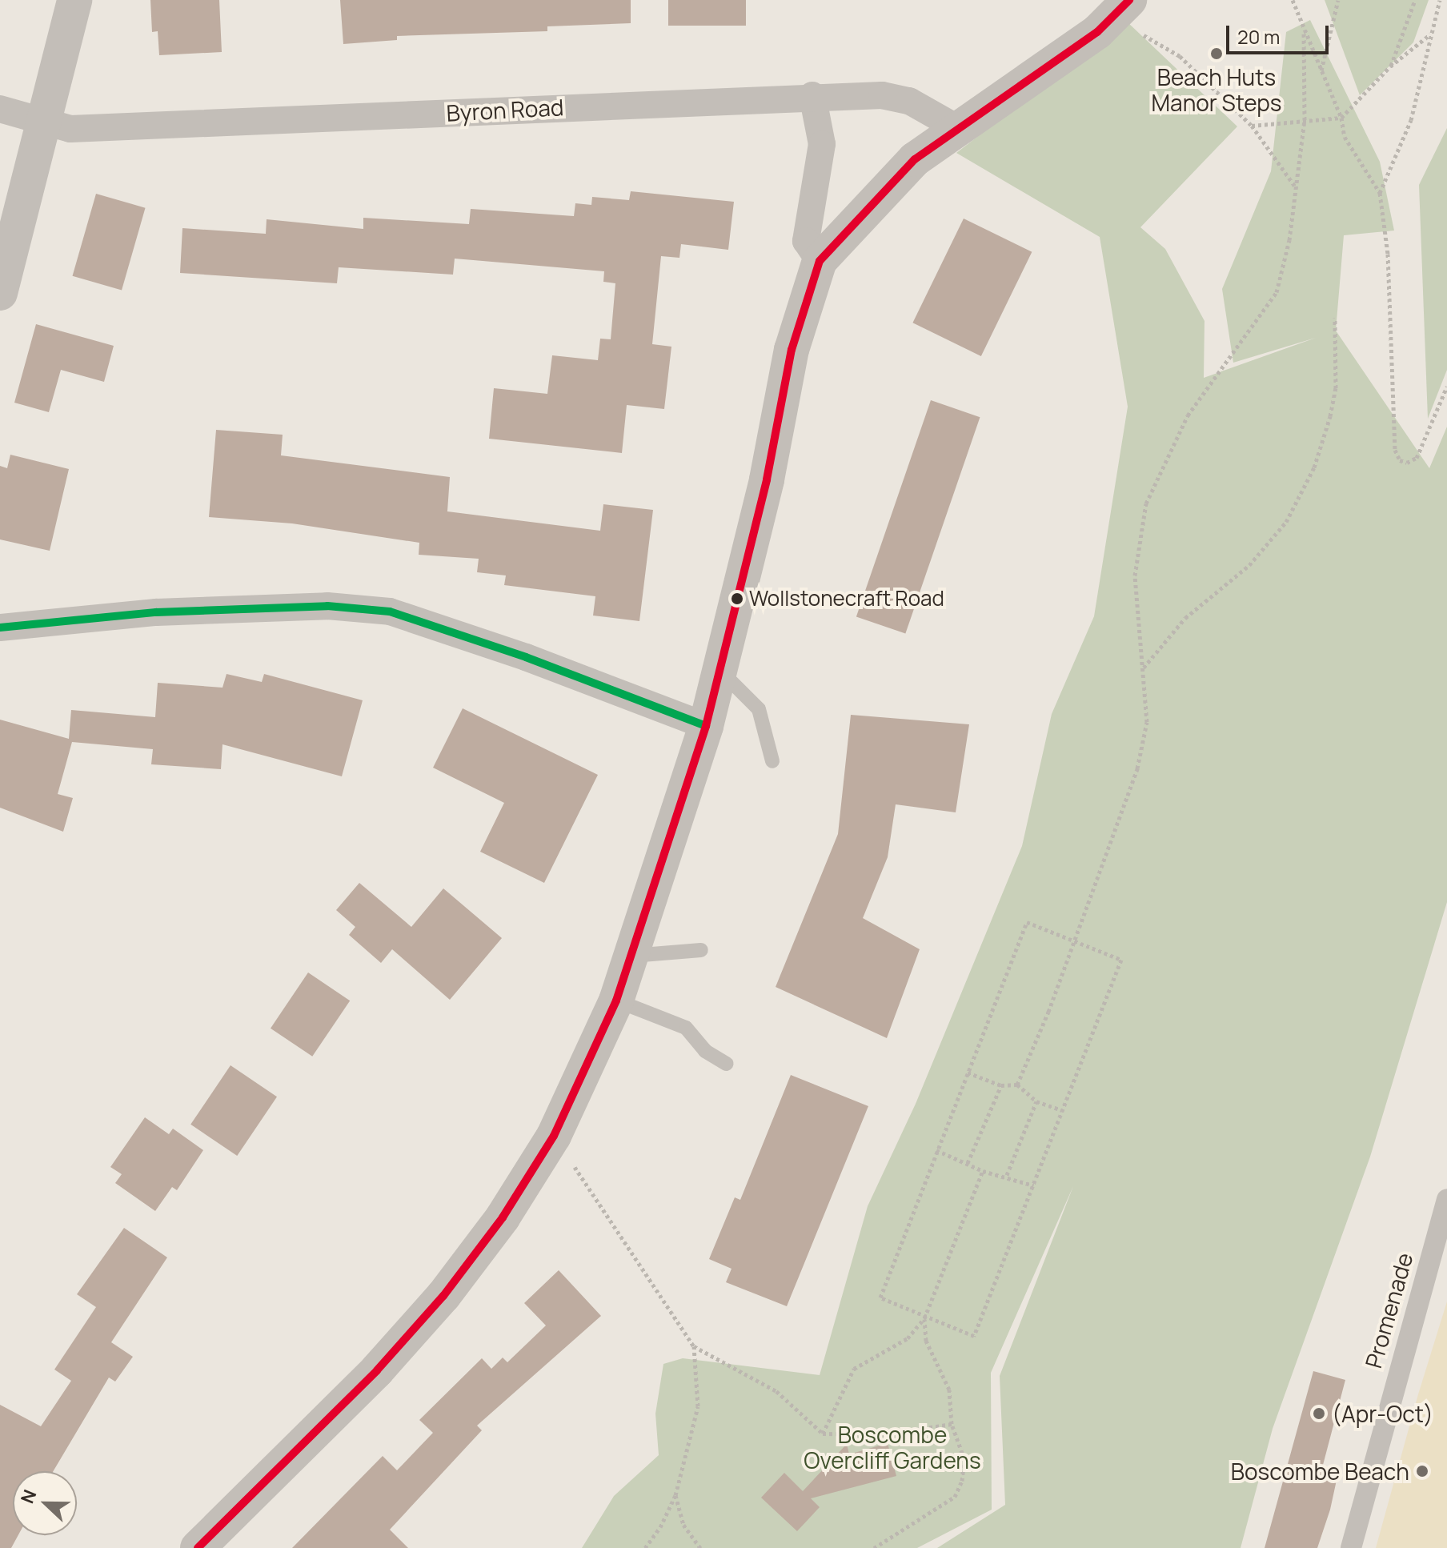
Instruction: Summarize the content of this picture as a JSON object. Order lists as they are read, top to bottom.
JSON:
{
  "streets": {
    "street": ["Byron Road", "Promenade"]
  },
  "parks": ["Boscombe Overcliff Gardens"],
  "places": [
    "Beach Huts Manor Steps",
    "Wollstonecraft Road",
    "(Apr-Oct)",
    "Boscombe Beach"
  ],
  "lines": ["transit line 20"],
  "scale_bar": "20 m",
  "north": "left"
}
